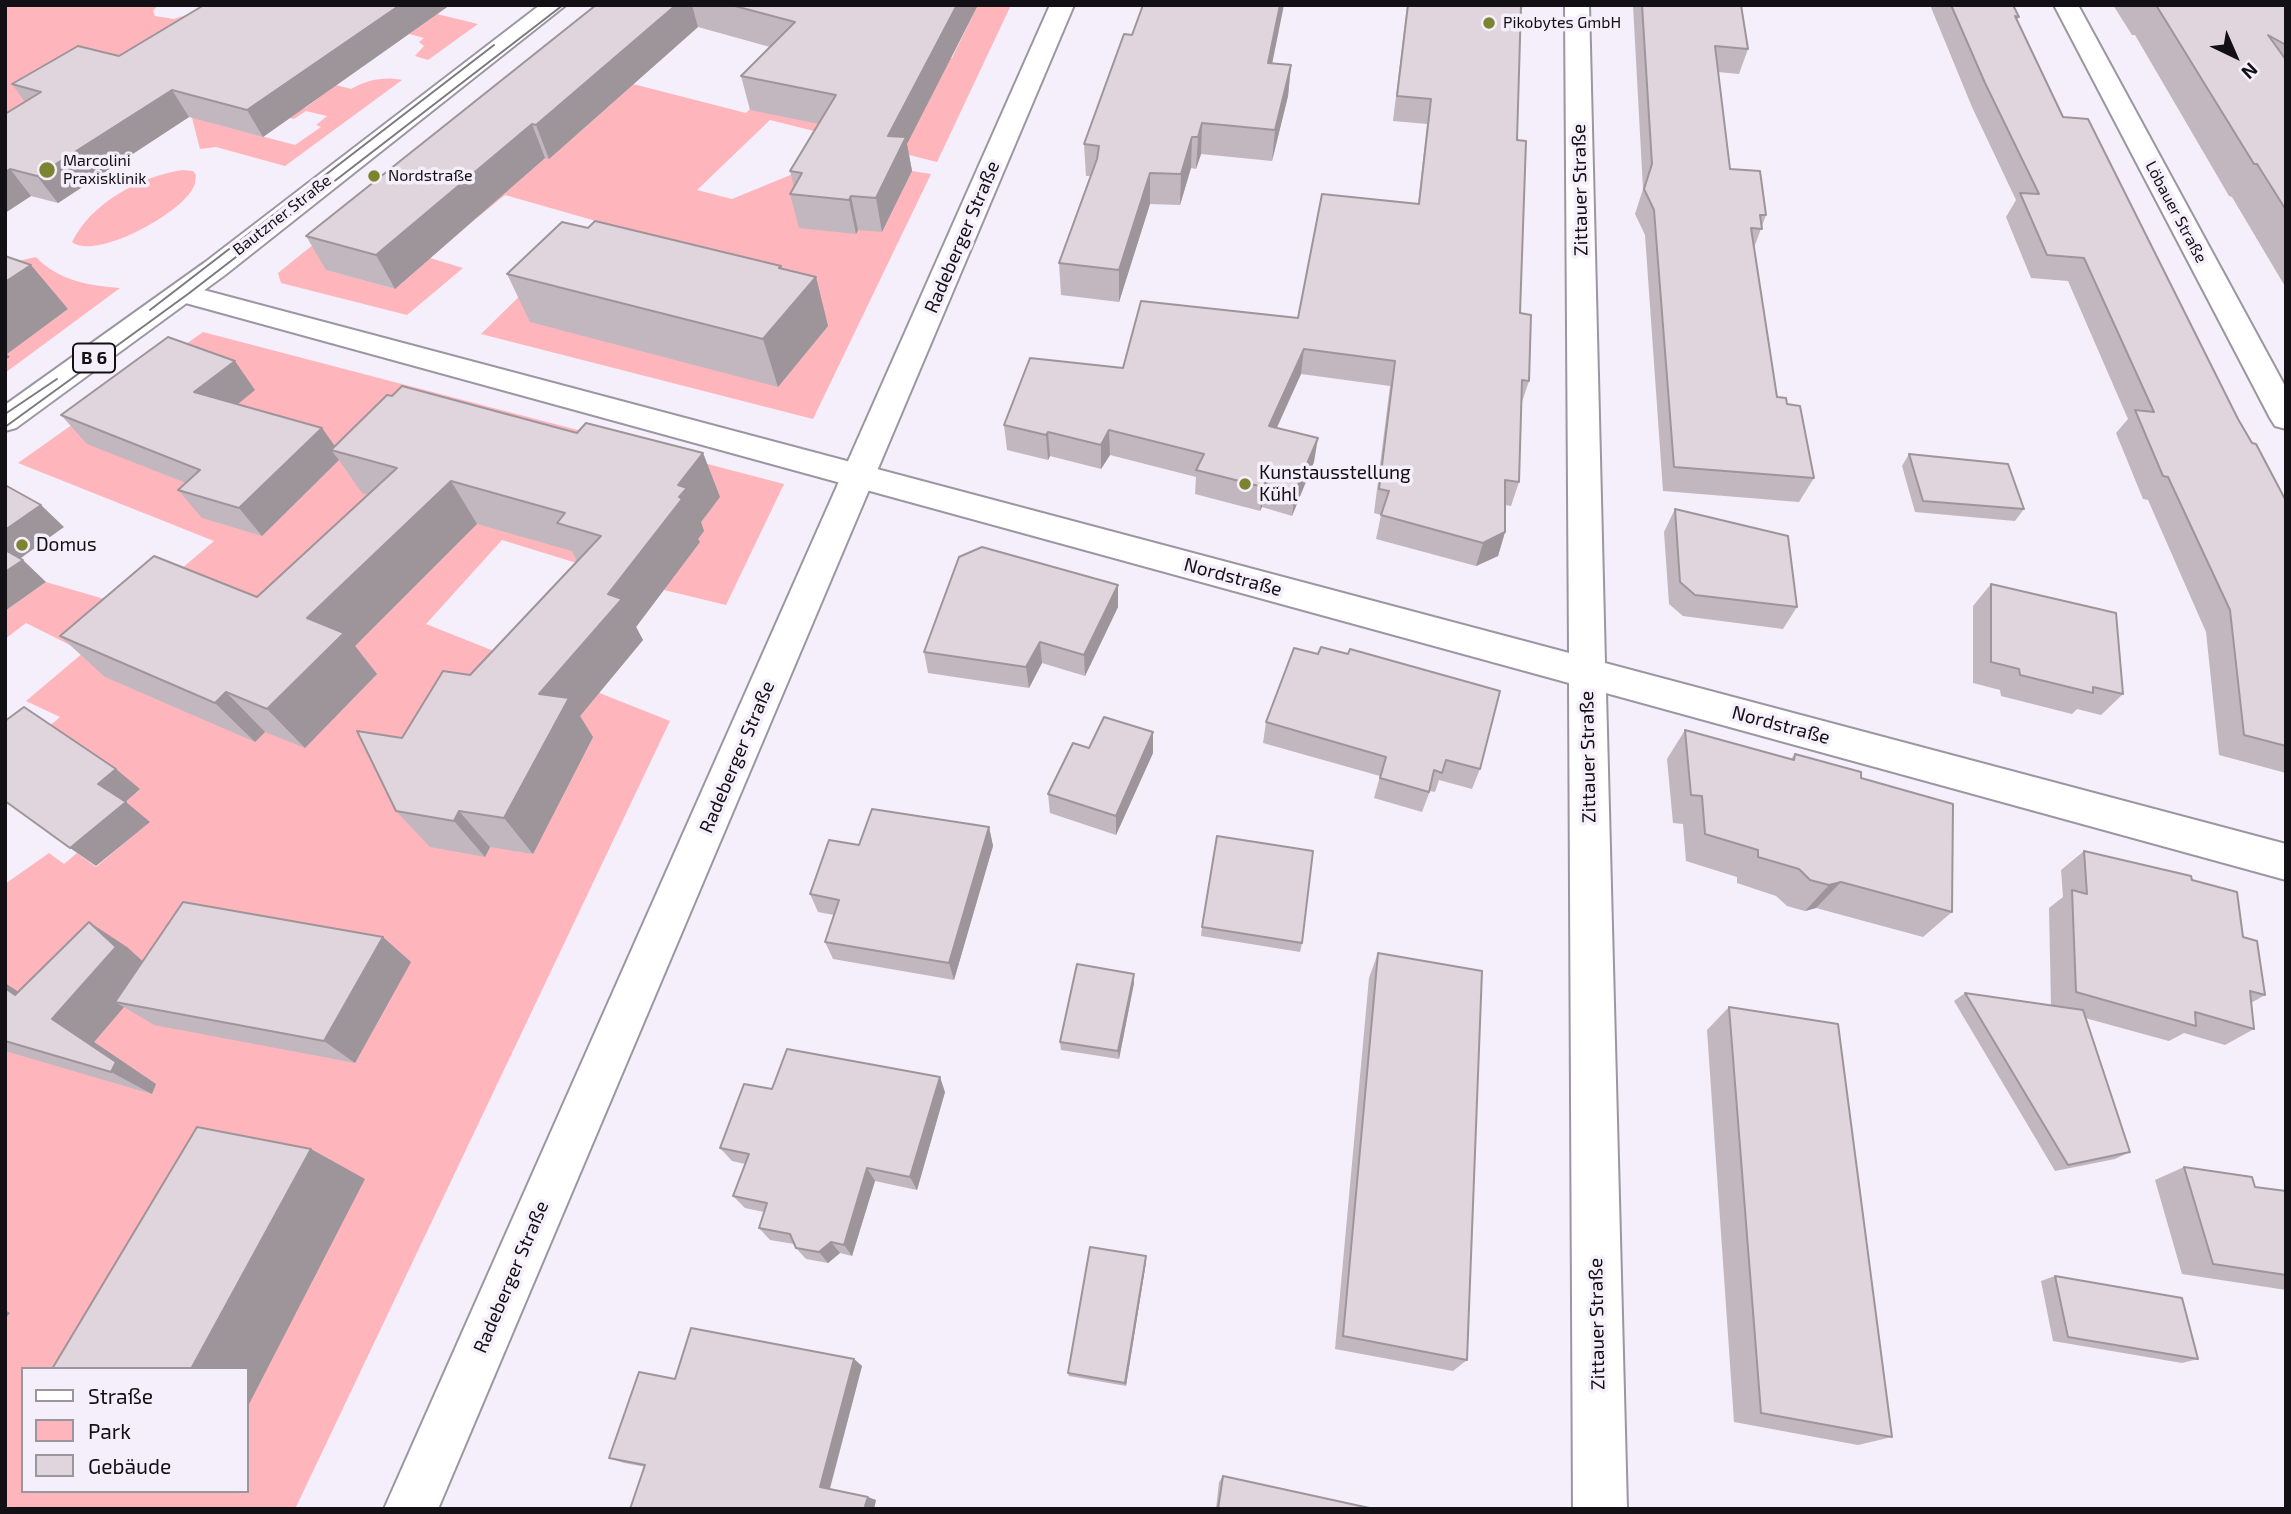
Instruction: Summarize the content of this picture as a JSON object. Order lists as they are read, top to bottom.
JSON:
{
  "streets": {
    "street": [
      "Zittauer Straße",
      "Löbauer Straße",
      "Bautzner Straße",
      "Radeberger Straße",
      "B 6",
      "Nordstraße"
    ]
  },
  "crossings": [
    ["Zittauer Straße", "Nordstraße"],
    ["Bautzner Straße", "Nordstraße"],
    ["Radeberger Straße", "Nordstraße"]
  ],
  "places": [
    "Pikobytes GmbH",
    "Marcolini Praxisklinik",
    "Nordstraße",
    "Kunstausstellung Kühl",
    "Domus"
  ],
  "legend": ["Straße", "Park", "Gebäude"],
  "north": "bottom right"
}
